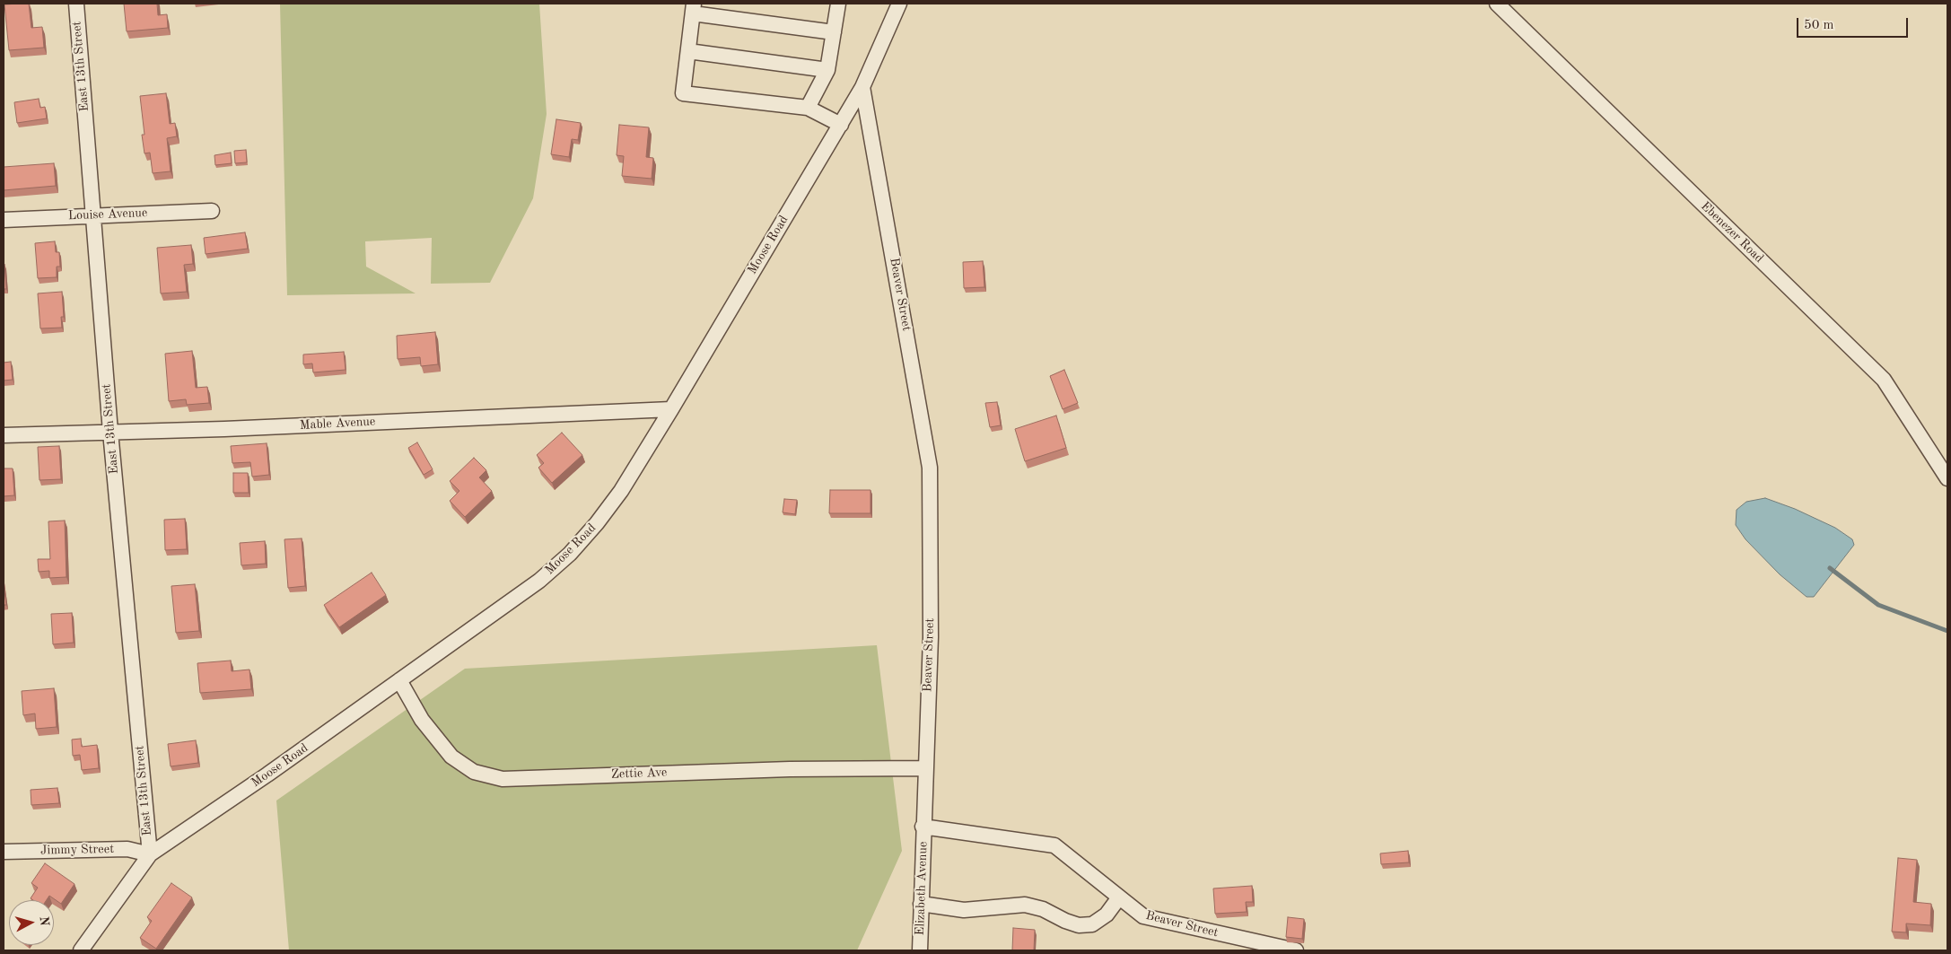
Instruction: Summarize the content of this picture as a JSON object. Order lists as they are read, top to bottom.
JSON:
{
  "streets": {
    "street": [
      "East 13th Street",
      "Louise Avenue",
      "Ebenezer Road",
      "Moose Road",
      "Beaver Street",
      "Mable Avenue",
      "Zettie Ave",
      "Jimmy Street",
      "Elizabeth Avenue"
    ]
  },
  "crossings": [
    ["East 13th Street", "Louise Avenue"],
    ["East 13th Street", "Moose Road"],
    ["East 13th Street", "Mable Avenue"],
    ["East 13th Street", "Jimmy Street"],
    ["Moose Road", "Beaver Street"],
    ["Moose Road", "Mable Avenue"],
    ["Moose Road", "Zettie Ave"],
    ["Moose Road", "Jimmy Street"],
    ["Beaver Street", "Zettie Ave"],
    ["Beaver Street", "Elizabeth Avenue"]
  ],
  "scale_bar": "50 m",
  "north": "right"
}
